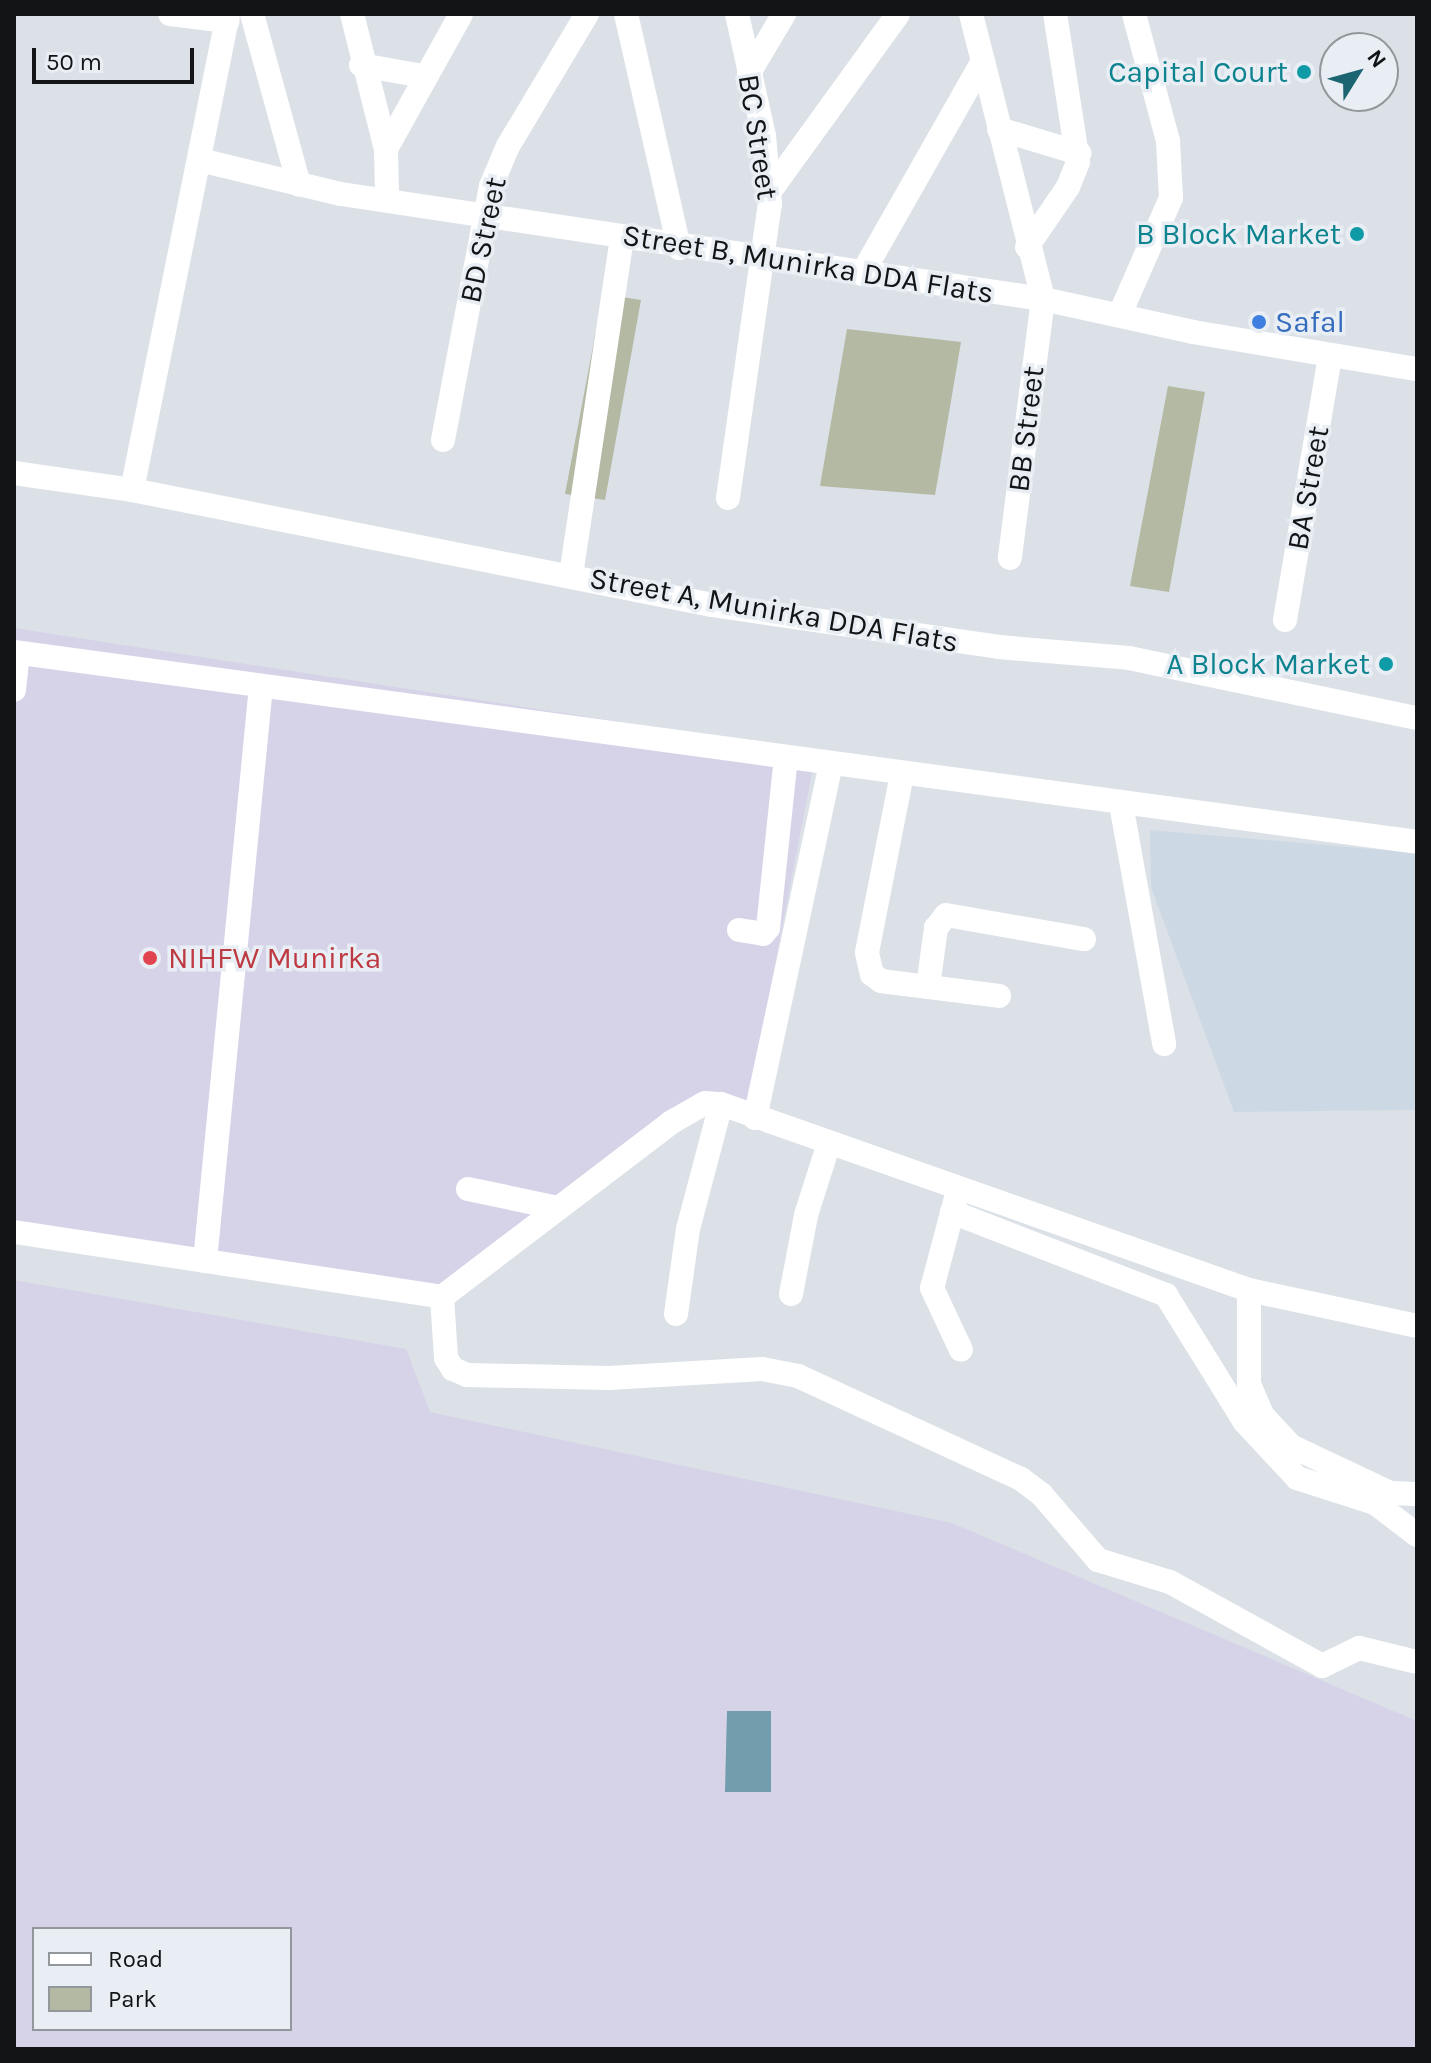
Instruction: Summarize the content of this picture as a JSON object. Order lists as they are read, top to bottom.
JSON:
{
  "streets": {
    "street": [
      "BC Street",
      "BD Street",
      "Street B, Munirka DDA Flats",
      "BB Street",
      "BA Street",
      "Street A, Munirka DDA Flats"
    ]
  },
  "crossings": [
    ["BC Street", "Street B, Munirka DDA Flats"],
    ["BD Street", "Street B, Munirka DDA Flats"],
    ["Street B, Munirka DDA Flats", "BB Street"],
    ["Street B, Munirka DDA Flats", "BA Street"]
  ],
  "places": [
    "Capital Court",
    "B Block Market",
    "Safal",
    "A Block Market",
    "NIHFW Munirka"
  ],
  "legend": ["Road", "Park"],
  "scale_bar": "50 m",
  "north": "top right"
}
